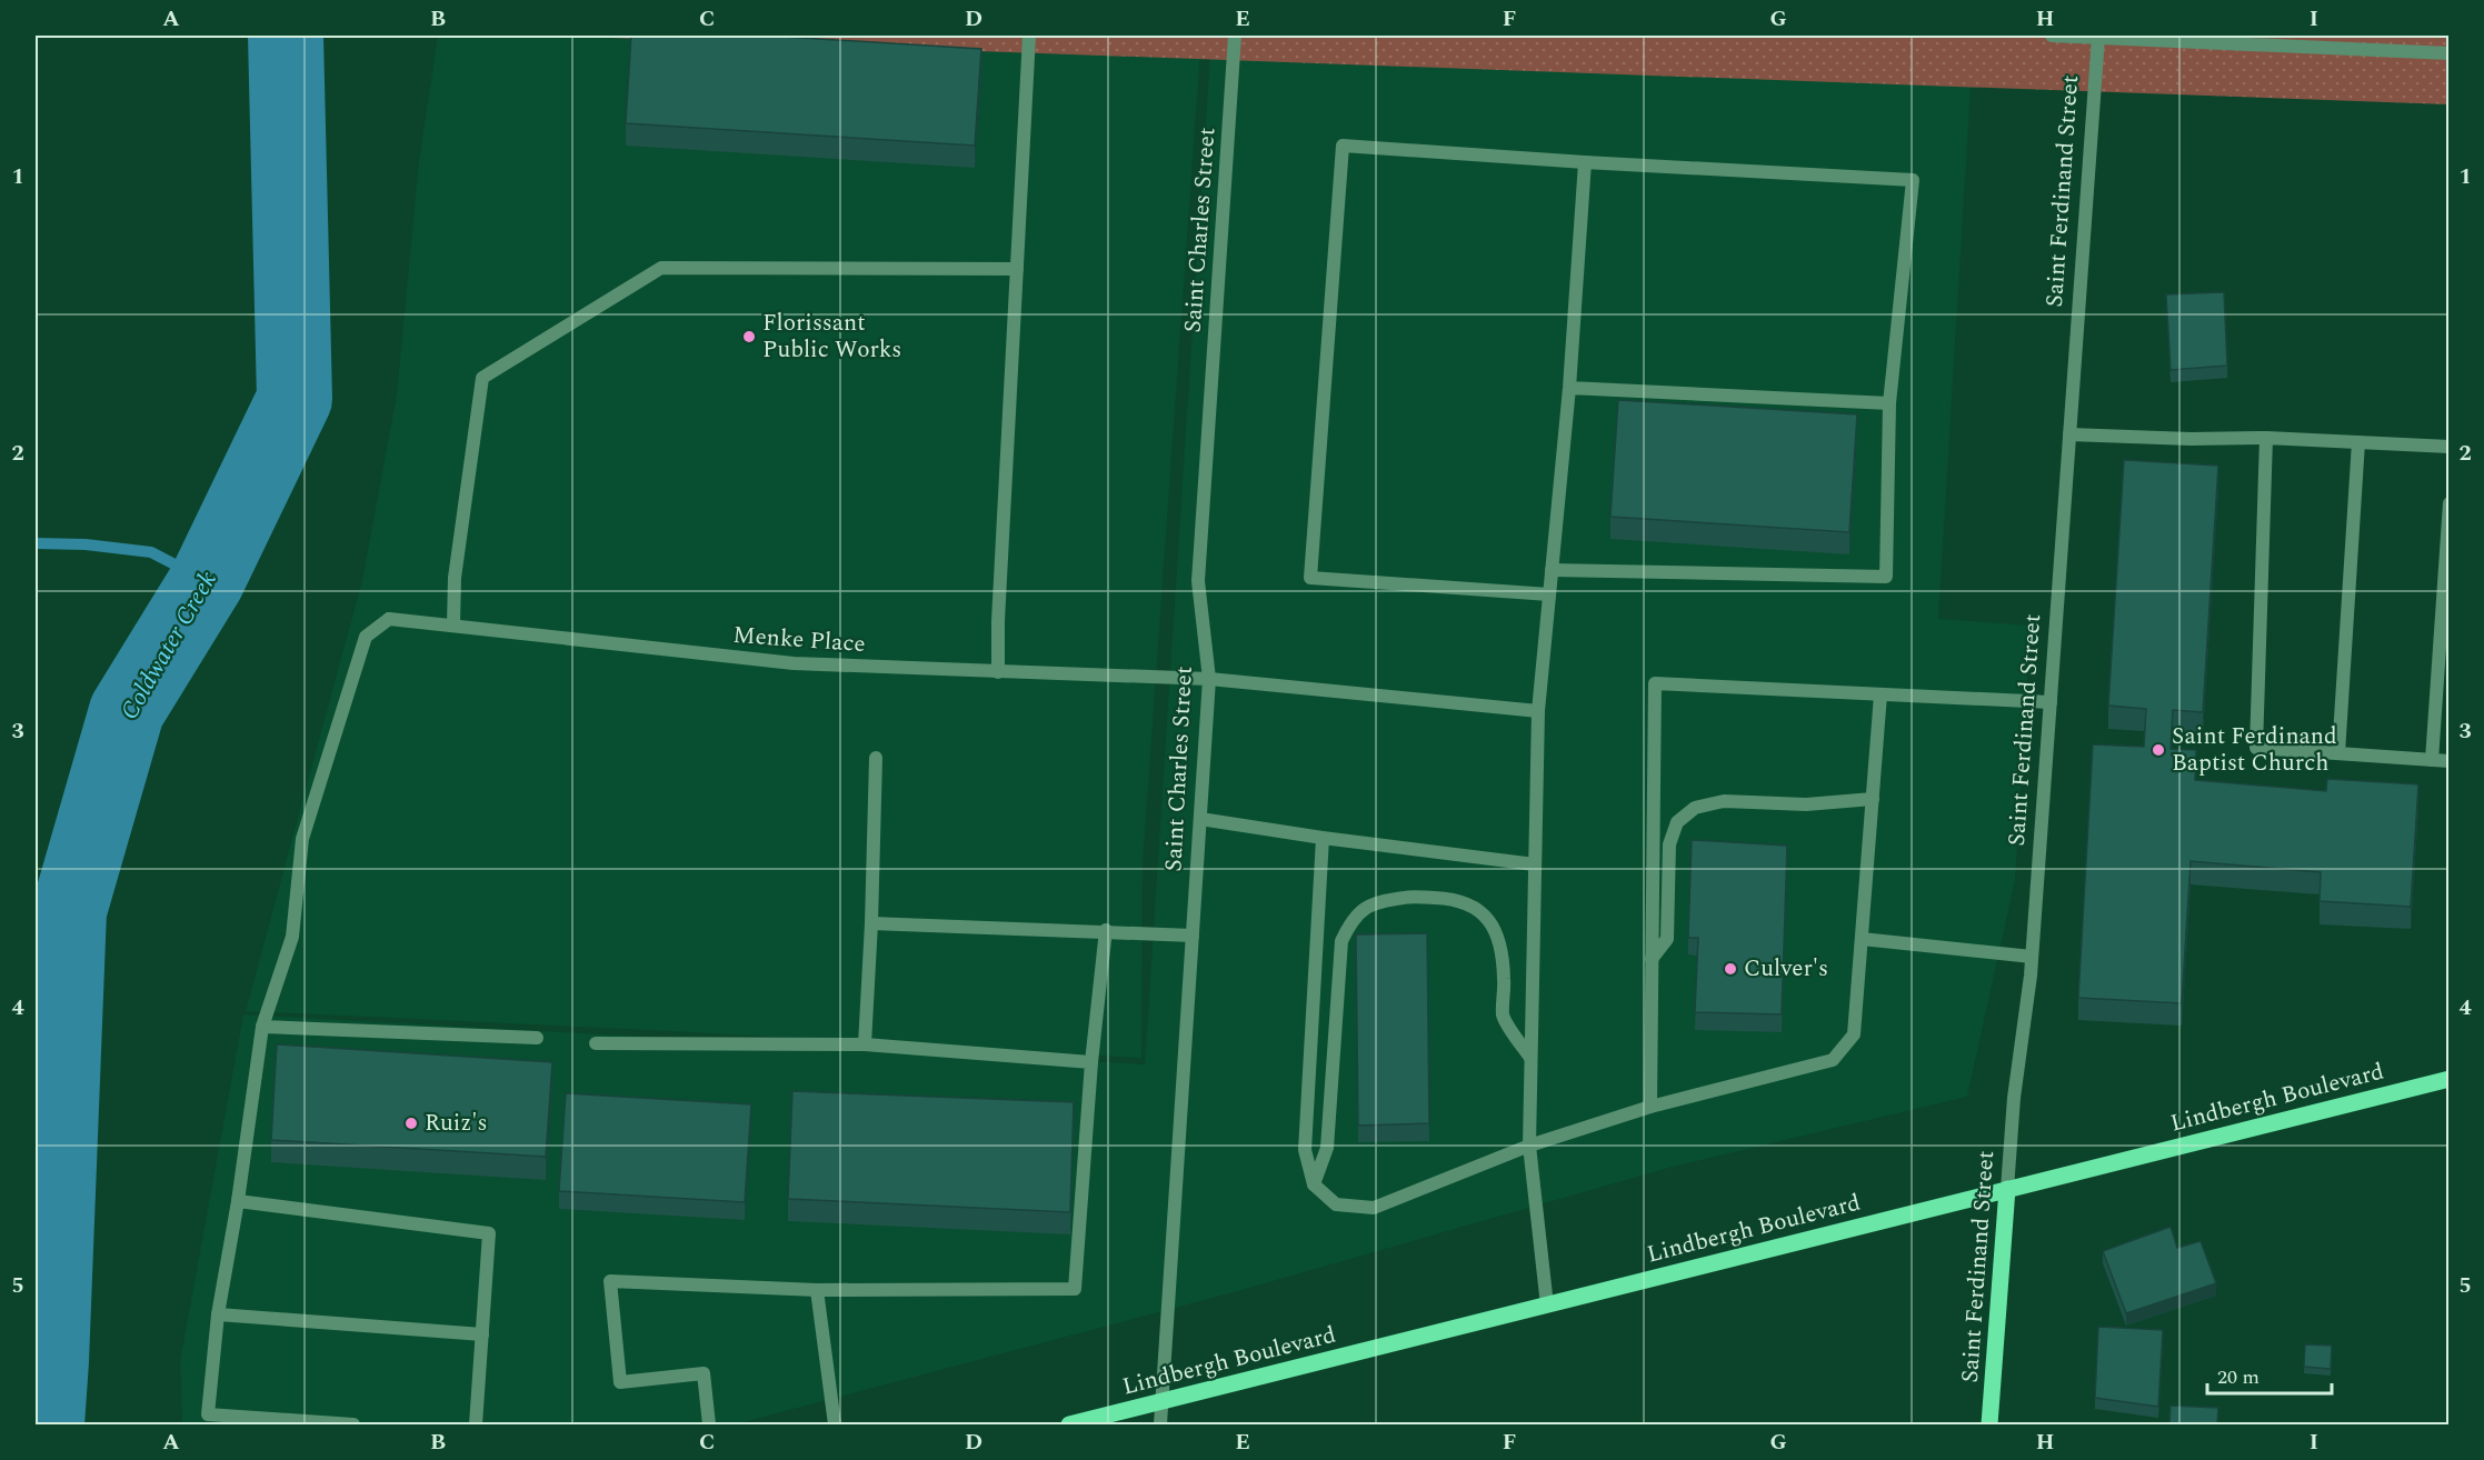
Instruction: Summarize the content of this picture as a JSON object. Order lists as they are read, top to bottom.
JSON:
{
  "streets": {
    "main road": ["Saint Ferdinand Street", "Lindbergh Boulevard"],
    "street": ["Saint Charles Street", "Menke Place"]
  },
  "crossings": [
    ["Saint Ferdinand Street", "Lindbergh Boulevard"],
    ["Saint Charles Street", "Menke Place"],
    ["Saint Charles Street", "Lindbergh Boulevard"]
  ],
  "water": ["Coldwater Creek"],
  "places": [
    "Florissant Public Works",
    "Saint Ferdinand Baptist Church",
    "Culver's",
    "Ruiz's"
  ],
  "scale_bar": "20 m",
  "grid": {
    "columns": [
      "A",
      "B",
      "C",
      "D",
      "E",
      "F",
      "G",
      "H",
      "I"
    ],
    "rows": [
      "1",
      "2",
      "3",
      "4",
      "5"
    ]
  }
}
